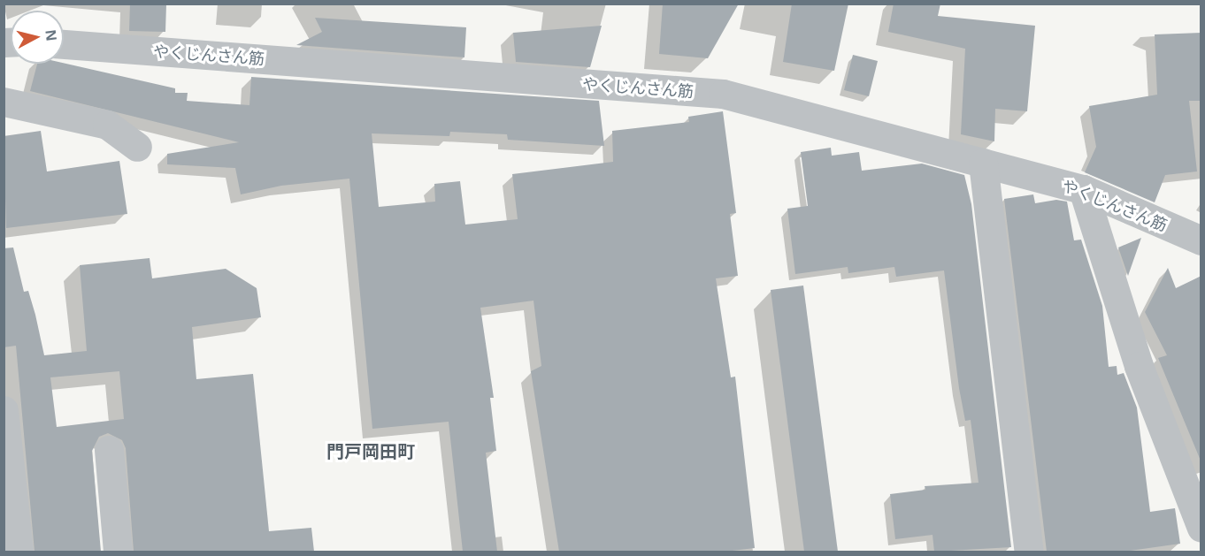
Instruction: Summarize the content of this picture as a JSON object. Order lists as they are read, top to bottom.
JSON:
{
  "streets": {
    "street": ["やくじんさん筋"]
  },
  "districts": ["門戸岡田町"],
  "north": "right"
}
